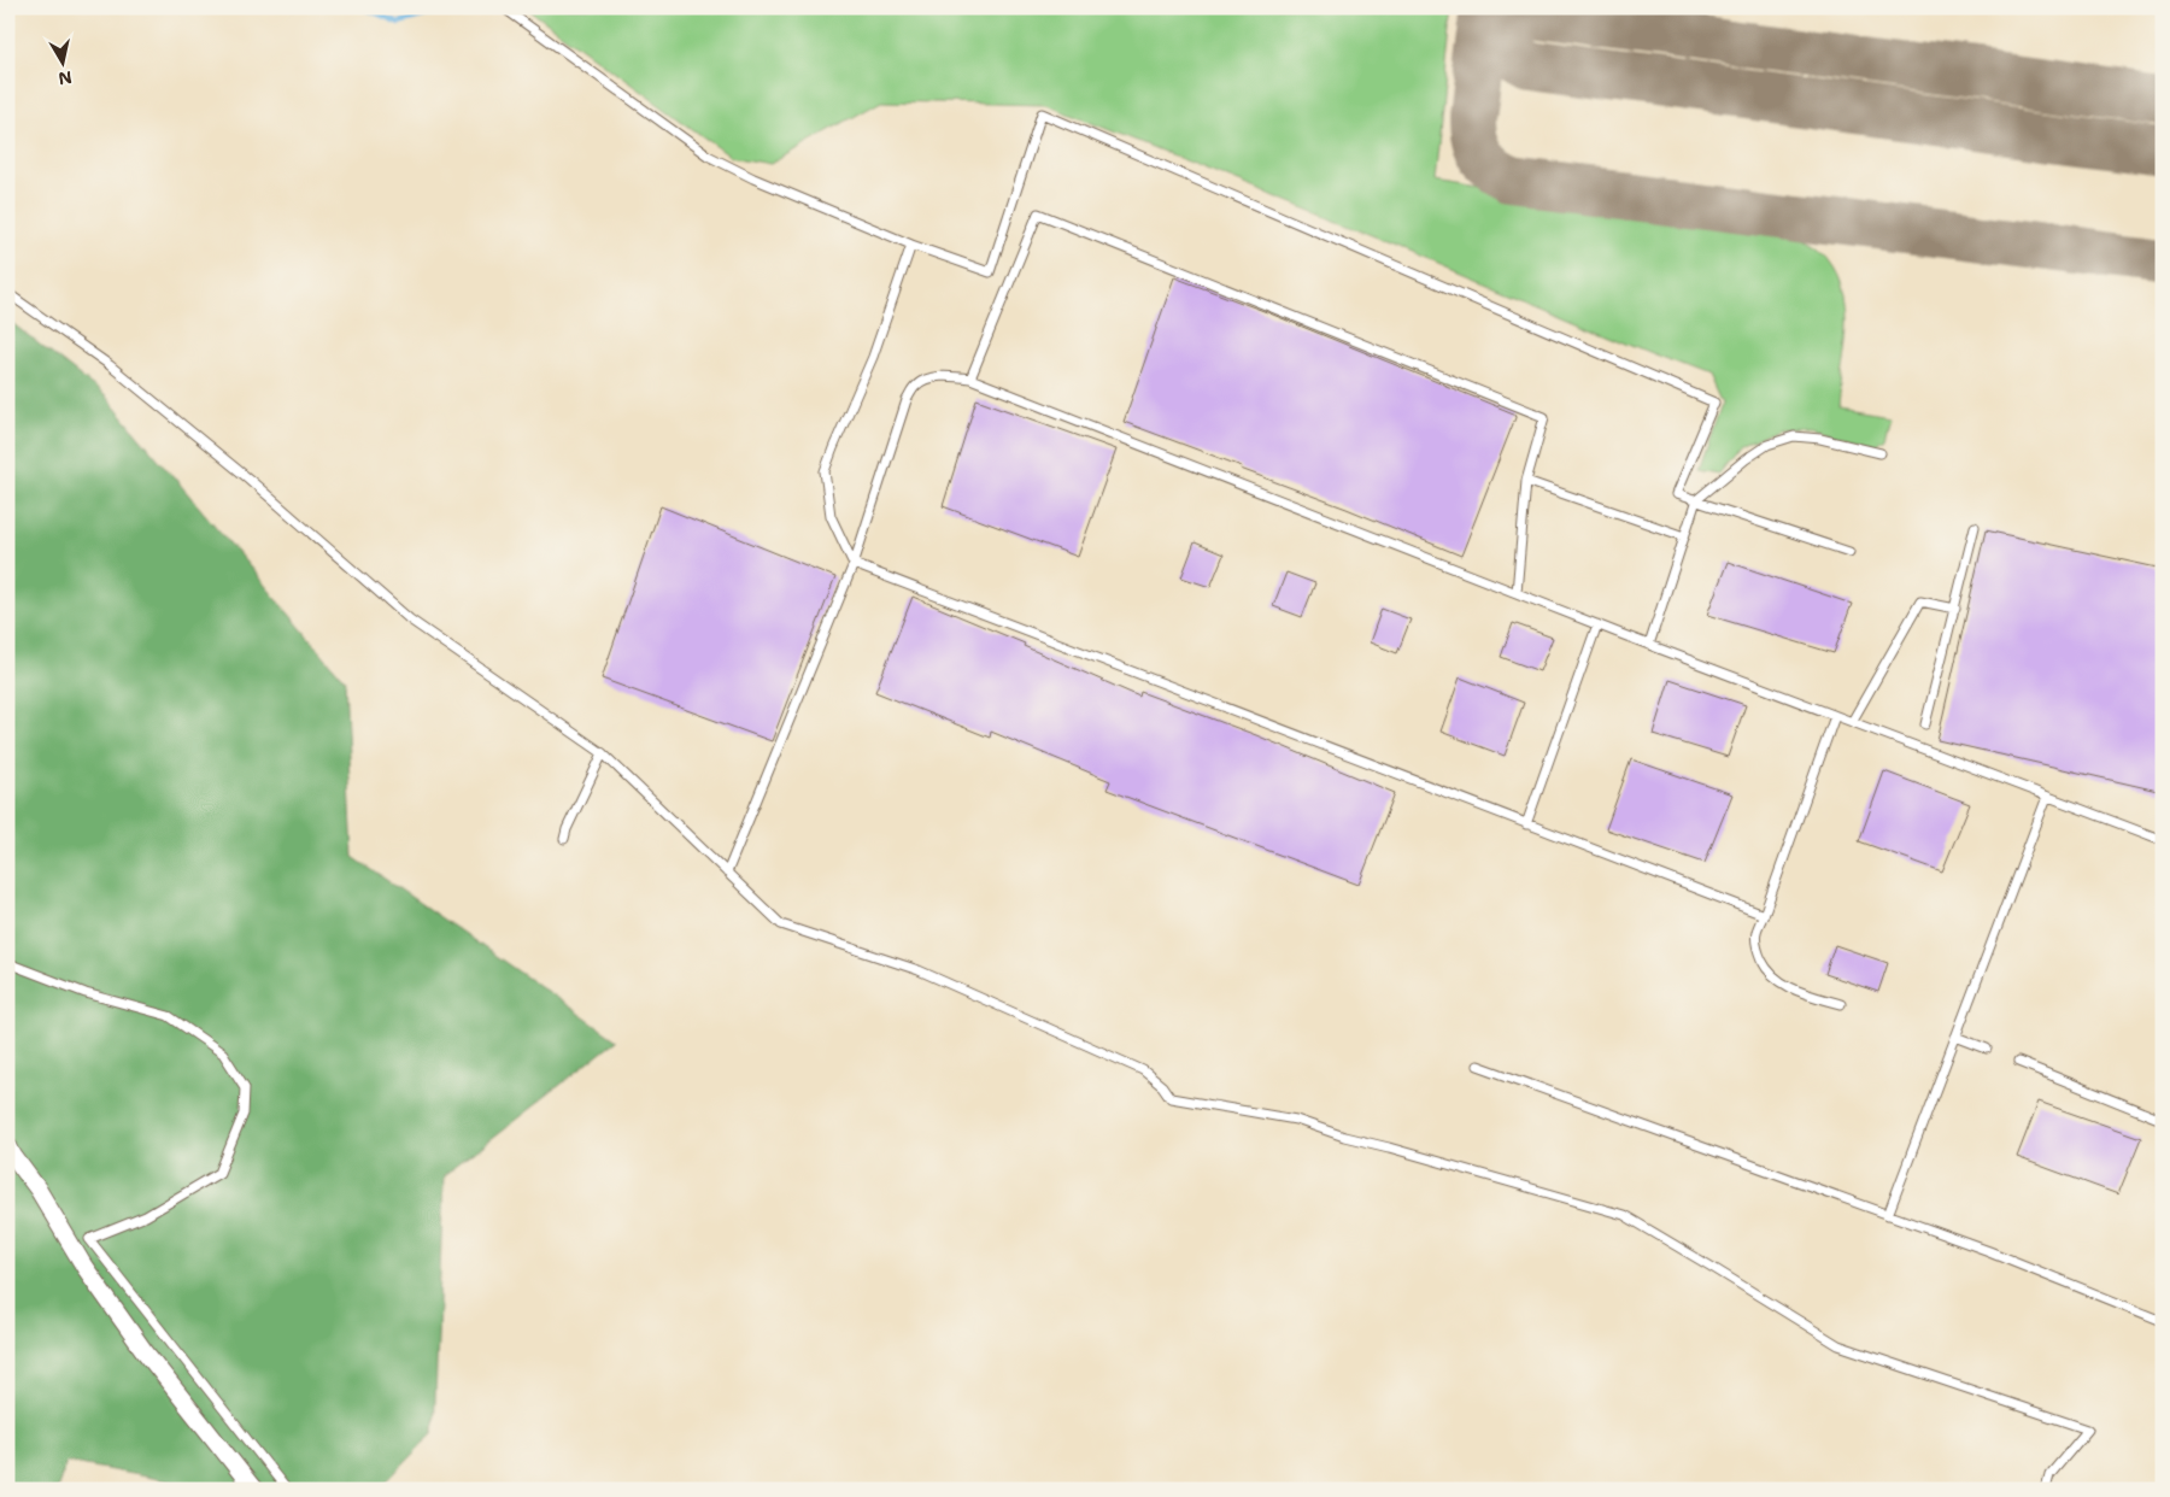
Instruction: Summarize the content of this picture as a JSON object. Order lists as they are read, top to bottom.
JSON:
{
  "north": "bottom"
}
